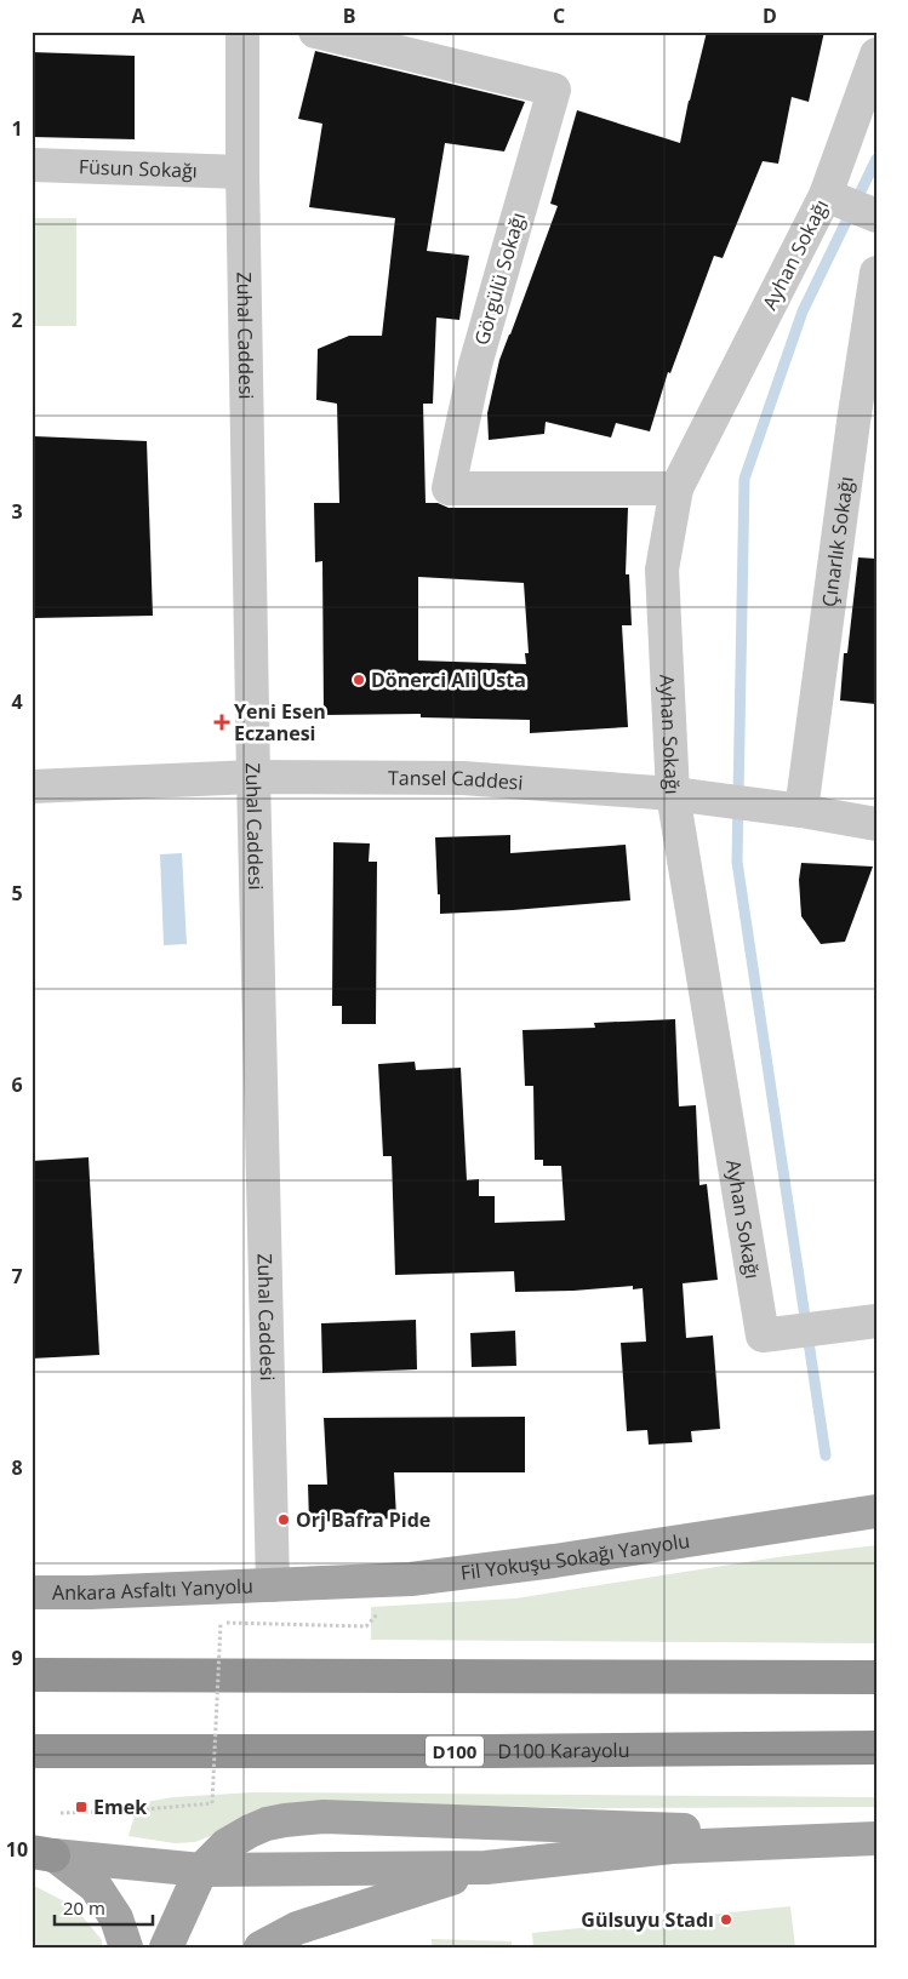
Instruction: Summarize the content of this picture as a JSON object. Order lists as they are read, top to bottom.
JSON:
{
  "streets": {
    "highway": ["D100 Karayolu", "D100"],
    "main road": ["Fil Yokuşu Sokağı Yanyolu", "Ankara Asfaltı Yanyolu"],
    "street": [
      "Füsun Sokağı",
      "Ayhan Sokağı",
      "Görgülü Sokağı",
      "Zuhal Caddesi",
      "Çınarlık Sokağı",
      "Tansel Caddesi"
    ]
  },
  "crossings": [
    ["Füsun Sokağı", "Zuhal Caddesi"],
    ["Ayhan Sokağı", "Görgülü Sokağı"],
    ["Ayhan Sokağı", "Tansel Caddesi"],
    ["Zuhal Caddesi", "Tansel Caddesi"],
    ["Zuhal Caddesi", "Fil Yokuşu Sokağı Yanyolu"],
    ["Zuhal Caddesi", "Ankara Asfaltı Yanyolu"],
    ["Çınarlık Sokağı", "Tansel Caddesi"],
    ["Fil Yokuşu Sokağı Yanyolu", "Ankara Asfaltı Yanyolu"]
  ],
  "places": {
    "other": ["Dönerci Ali Usta", "Orj Bafra Pide", "Gülsuyu Stadı"],
    "health": ["Yeni Esen Eczanesi"],
    "transit": ["Emek"]
  },
  "scale_bar": "20 m",
  "grid": {
    "columns": [
      "A",
      "B",
      "C",
      "D"
    ],
    "rows": [
      "1",
      "2",
      "3",
      "4",
      "5",
      "6",
      "7",
      "8",
      "9",
      "10"
    ]
  }
}
